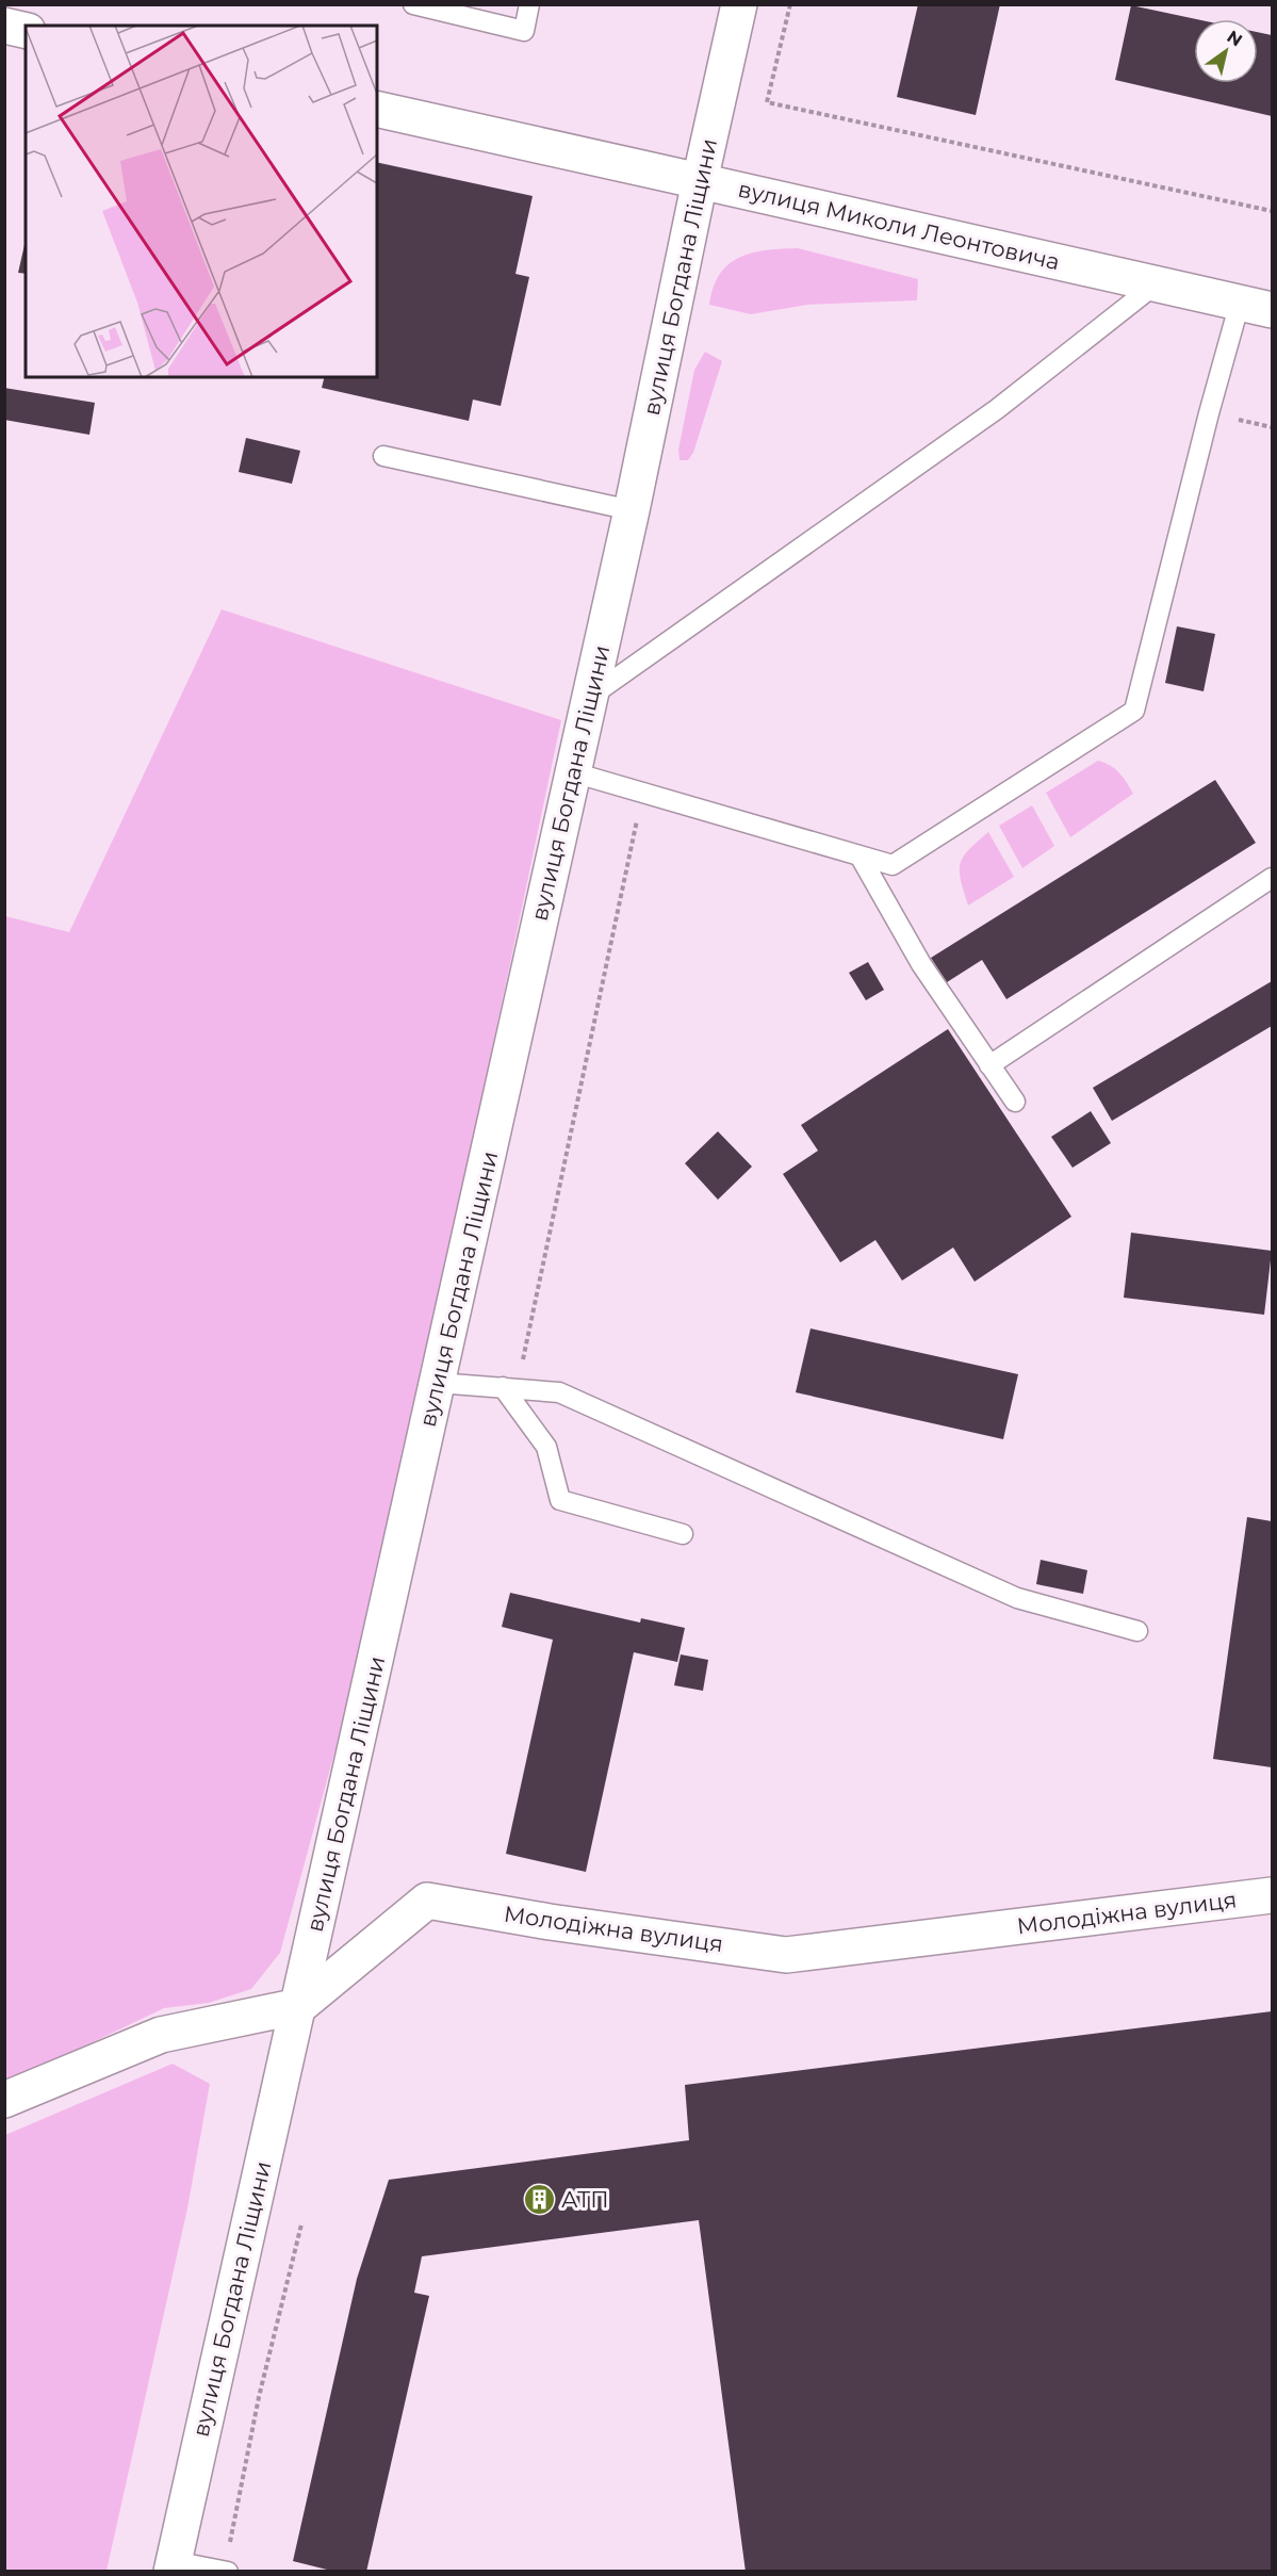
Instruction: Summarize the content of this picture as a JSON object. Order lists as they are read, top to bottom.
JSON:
{
  "streets": {
    "main road": ["вулиця Миколи Леонтовича", "вулиця Богдана Ліщини", "Молодіжна вулиця"]
  },
  "crossings": [
    ["вулиця Миколи Леонтовича", "вулиця Богдана Ліщини"],
    ["вулиця Богдана Ліщини", "Молодіжна вулиця"]
  ],
  "places": {
    "building": ["АТП"]
  },
  "north": "top right"
}
